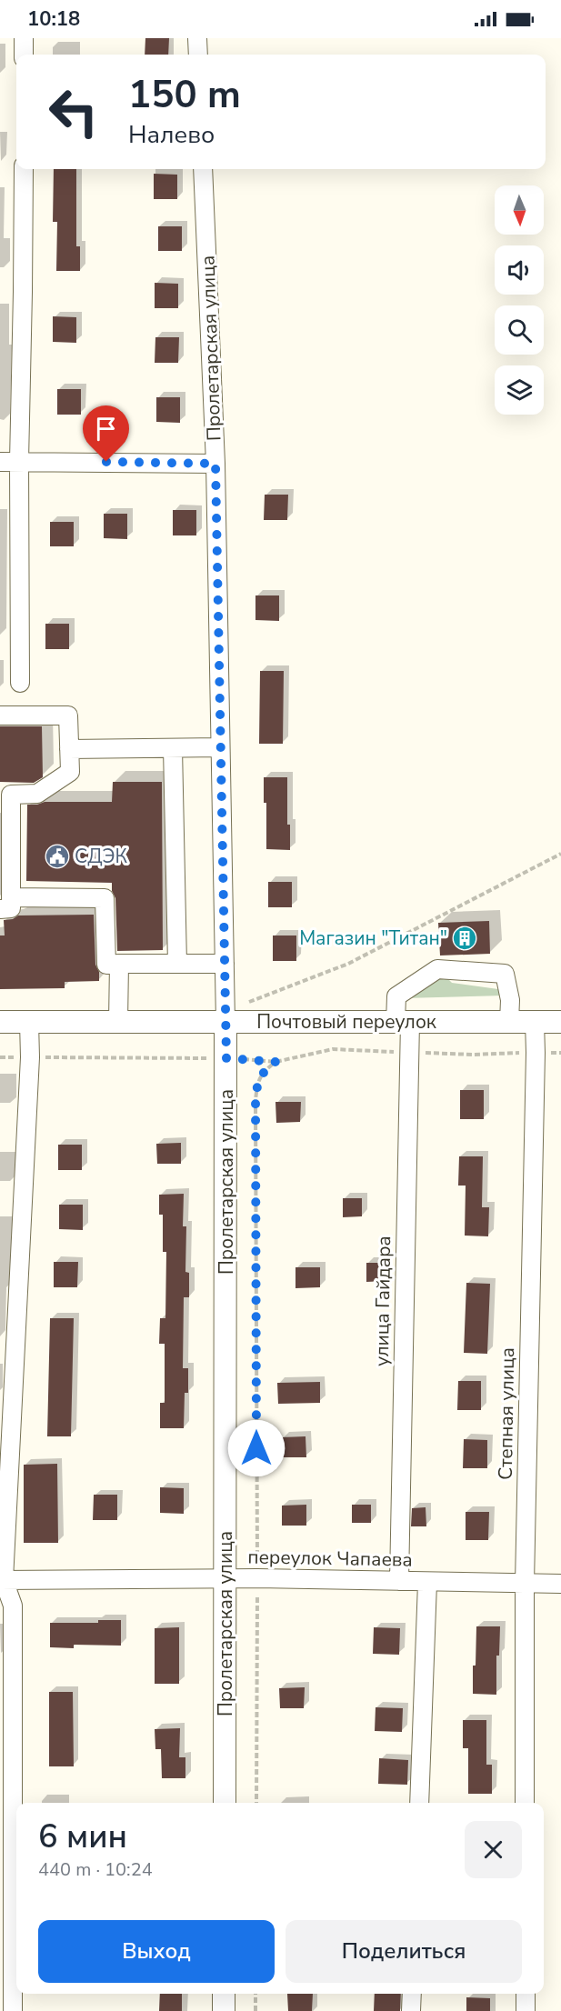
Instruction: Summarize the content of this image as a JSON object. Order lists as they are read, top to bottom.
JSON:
{
  "streets": {
    "main road": ["Пролетарская улица", "Почтовый переулок"],
    "street": ["улица Гайдара", "Степная улица", "переулок Чапаева"]
  },
  "crossings": [
    ["Пролетарская улица", "Почтовый переулок"],
    ["Пролетарская улица", "переулок Чапаева"],
    ["Почтовый переулок", "улица Гайдара"],
    ["Почтовый переулок", "Степная улица"],
    ["улица Гайдара", "переулок Чапаева"],
    ["Степная улица", "переулок Чапаева"]
  ],
  "places": {
    "public building": ["СДЭК"],
    "building": ["Магазин \"Титан\""]
  },
  "north": "bottom",
  "page": {
    "status": "10:18",
    "turn": ["150 m", "Налево"],
    "heading": ["6 мин", "440 m · 10:24"],
    "buttons": ["Выход", "Поделиться"]
  }
}
